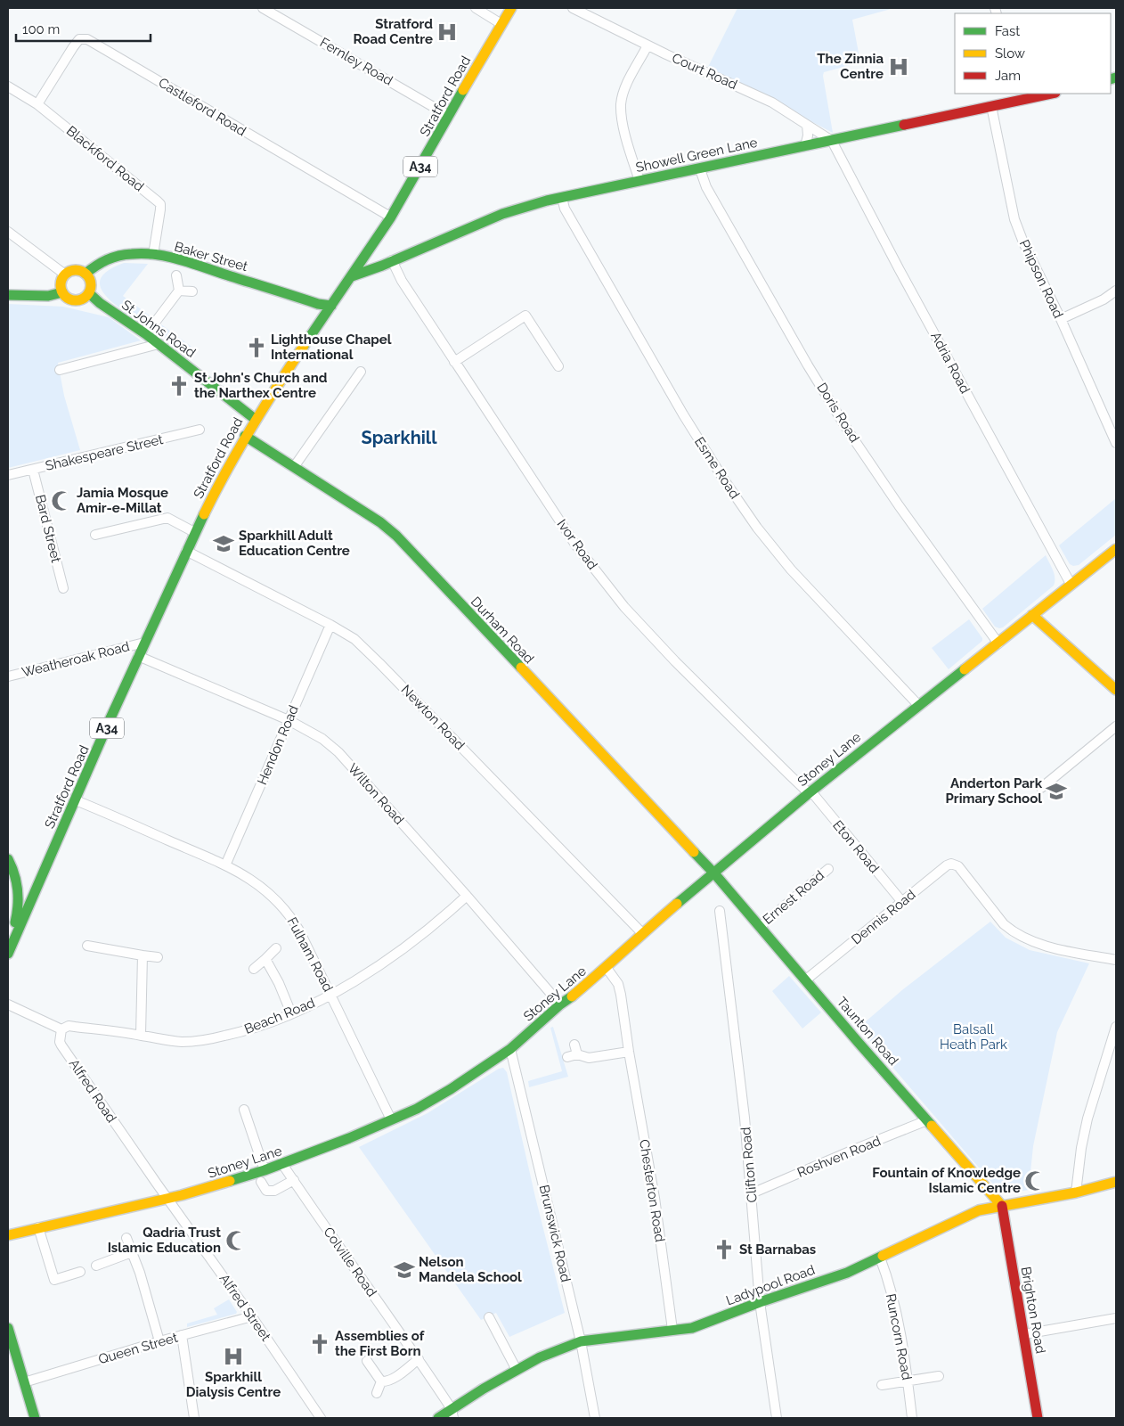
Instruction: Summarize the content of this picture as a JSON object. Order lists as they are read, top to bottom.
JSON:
{
  "streets": {
    "main road": [
      "Stratford Road",
      "Showell Green Lane",
      "A34",
      "Baker Street",
      "St Johns Road",
      "Durham Road",
      "Stoney Lane",
      "Taunton Road",
      "Ladypool Road",
      "Brighton Road"
    ],
    "street": [
      "Fernley Road",
      "Court Road",
      "Castleford Road",
      "Blackford Road",
      "Phipson Road",
      "Adria Road",
      "Doris Road",
      "Shakespeare Street",
      "Esme Road",
      "Bard Street",
      "Ivor Road",
      "Weatheroak Road",
      "Newton Road",
      "Hendon Road",
      "Wilton Road",
      "Eton Road",
      "Ernest Road",
      "Dennis Road",
      "Fulham Road",
      "Beach Road",
      "Alfred Road",
      "Roshven Road",
      "Clifton Road",
      "Chesterton Road",
      "Brunswick Road",
      "Colville Road",
      "Alfred Street",
      "Runcorn Road",
      "Queen Street"
    ]
  },
  "crossings": [
    ["Fernley Road", "Stratford Road"],
    ["Court Road", "Showell Green Lane"],
    ["Court Road", "Adria Road"],
    ["Stratford Road", "Castleford Road"],
    ["Stratford Road", "Showell Green Lane"],
    ["Stratford Road", "Baker Street"],
    ["Stratford Road", "St Johns Road"],
    ["Stratford Road", "Durham Road"],
    ["Stratford Road", "Weatheroak Road"],
    ["Stratford Road", "Newton Road"],
    ["Stratford Road", "Wilton Road"],
    ["Stratford Road", "Fulham Road"],
    ["Castleford Road", "Blackford Road"],
    ["Showell Green Lane", "Phipson Road"],
    ["Showell Green Lane", "Adria Road"],
    ["Showell Green Lane", "Doris Road"],
    ["Showell Green Lane", "Esme Road"],
    ["Showell Green Lane", "Ivor Road"],
    ["Blackford Road", "Baker Street"],
    ["Baker Street", "St Johns Road"],
    ["Adria Road", "Stoney Lane"],
    ["Doris Road", "Stoney Lane"],
    ["Shakespeare Street", "Bard Street"],
    ["Esme Road", "Stoney Lane"],
    ["Ivor Road", "Stoney Lane"],
    ["Ivor Road", "Eton Road"],
    ["Durham Road", "Stoney Lane"],
    ["Durham Road", "Taunton Road"],
    ["Newton Road", "Hendon Road"],
    ["Newton Road", "Stoney Lane"],
    ["Hendon Road", "Wilton Road"],
    ["Hendon Road", "Fulham Road"],
    ["Stoney Lane", "Wilton Road"],
    ["Stoney Lane", "Eton Road"],
    ["Stoney Lane", "Fulham Road"],
    ["Stoney Lane", "Taunton Road"],
    ["Stoney Lane", "Alfred Road"],
    ["Stoney Lane", "Chesterton Road"],
    ["Stoney Lane", "Brunswick Road"],
    ["Stoney Lane", "Colville Road"],
    ["Stoney Lane", "Alfred Street"],
    ["Wilton Road", "Beach Road"],
    ["Eton Road", "Dennis Road"],
    ["Ernest Road", "Taunton Road"],
    ["Dennis Road", "Taunton Road"],
    ["Fulham Road", "Beach Road"],
    ["Beach Road", "Alfred Road"],
    ["Taunton Road", "Roshven Road"],
    ["Taunton Road", "Ladypool Road"],
    ["Taunton Road", "Brighton Road"],
    ["Alfred Road", "Alfred Street"],
    ["Roshven Road", "Clifton Road"],
    ["Clifton Road", "Ladypool Road"],
    ["Chesterton Road", "Ladypool Road"],
    ["Brunswick Road", "Ladypool Road"],
    ["Colville Road", "Ladypool Road"],
    ["Ladypool Road", "Brighton Road"],
    ["Ladypool Road", "Runcorn Road"],
    ["Alfred Street", "Queen Street"]
  ],
  "districts": ["Sparkhill"],
  "parks": ["Balsall Heath Park"],
  "places": {
    "hospital": ["Stratford Road Centre", "The Zinnia Centre", "Sparkhill Dialysis Centre"],
    "church": [
      "Lighthouse Chapel International",
      "St John's Church and the Narthex Centre",
      "St Barnabas",
      "Assemblies of the First Born"
    ],
    "mosque": ["Jamia Mosque Amir-e-Millat", "Fountain of Knowledge Islamic Centre", "Qadria Trust Islamic Education"],
    "school or university": ["Sparkhill Adult Education Centre", "Anderton Park Primary School", "Nelson Mandela School"]
  },
  "legend": ["Fast", "Slow", "Jam"],
  "scale_bar": "100 m"
}
